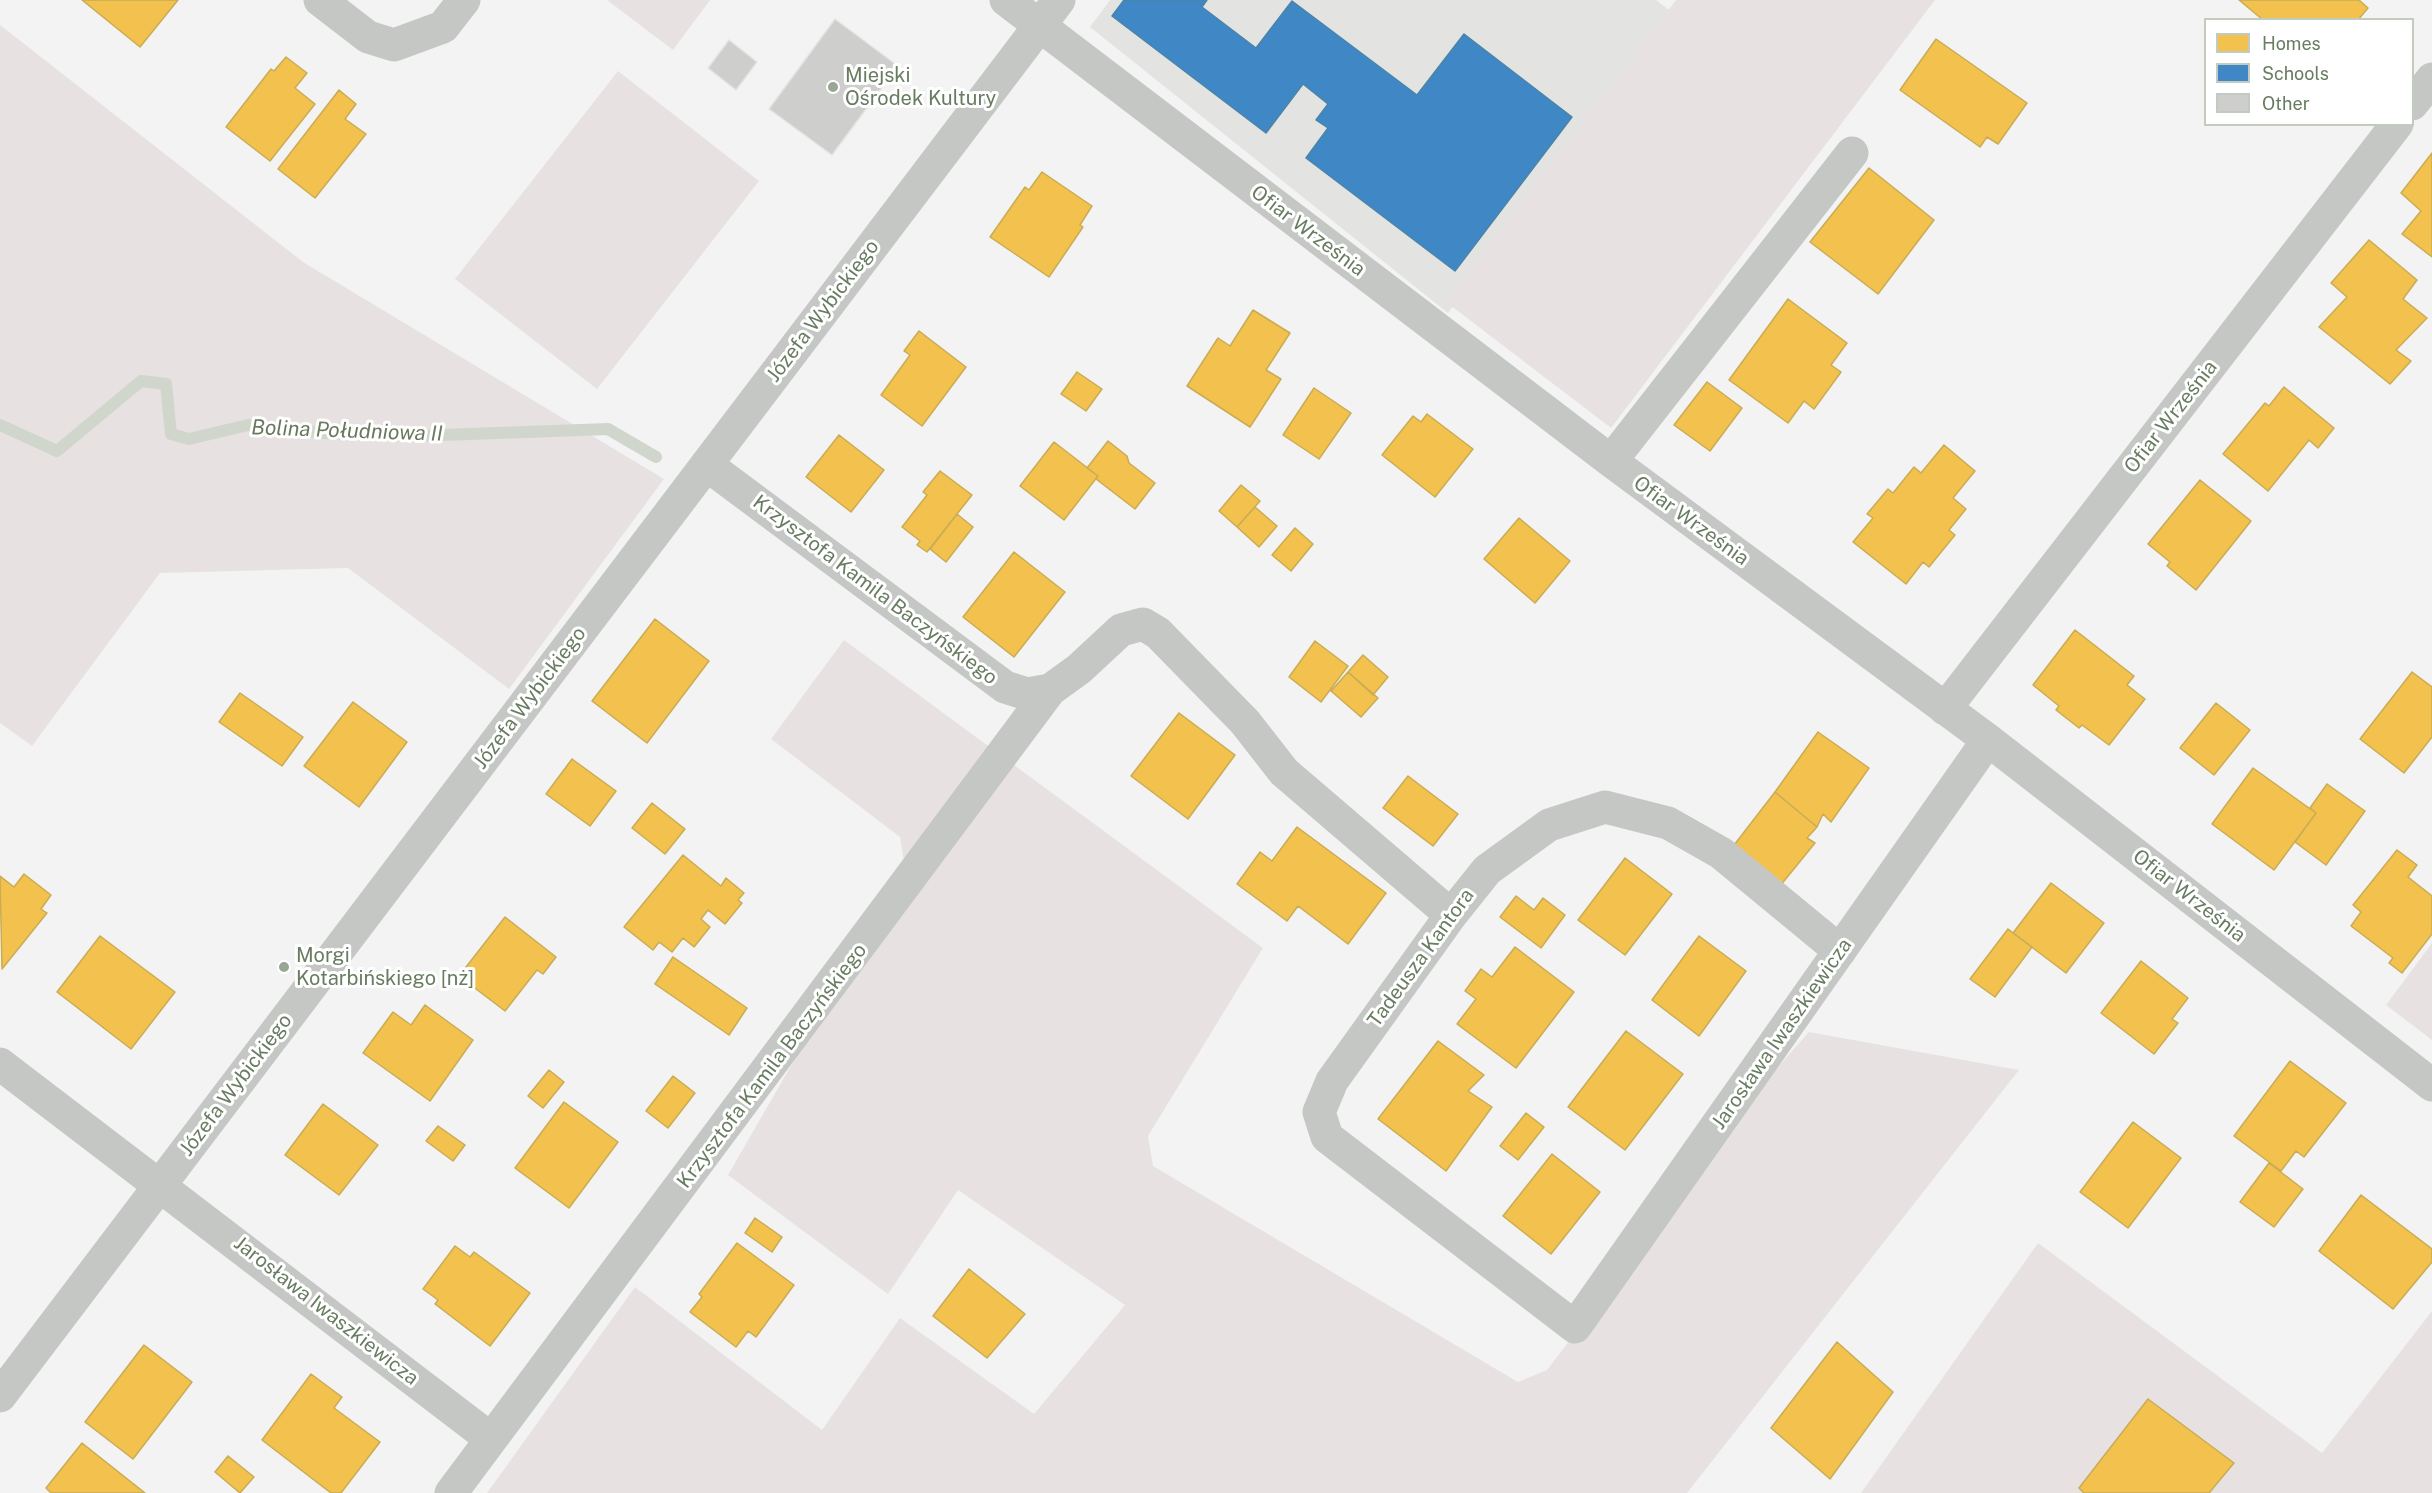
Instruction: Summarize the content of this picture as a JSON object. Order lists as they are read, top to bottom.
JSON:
{
  "streets": {
    "street": [
      "Ofiar Września",
      "Józefa Wybickiego",
      "Krzysztofa Kamila Baczyńskiego",
      "Tadeusza Kantora",
      "Jarosława Iwaszkiewicza"
    ]
  },
  "crossings": [
    ["Ofiar Września", "Józefa Wybickiego"],
    ["Ofiar Września", "Jarosława Iwaszkiewicza"],
    ["Józefa Wybickiego", "Krzysztofa Kamila Baczyńskiego"],
    ["Józefa Wybickiego", "Jarosława Iwaszkiewicza"],
    ["Krzysztofa Kamila Baczyńskiego", "Tadeusza Kantora"],
    ["Krzysztofa Kamila Baczyńskiego", "Jarosława Iwaszkiewicza"],
    ["Tadeusza Kantora", "Jarosława Iwaszkiewicza"]
  ],
  "water": ["Bolina Południowa II"],
  "places": ["Miejski Ośrodek Kultury", "Morgi Kotarbińskiego [nż]"],
  "legend": ["Homes", "Schools", "Other"]
}
